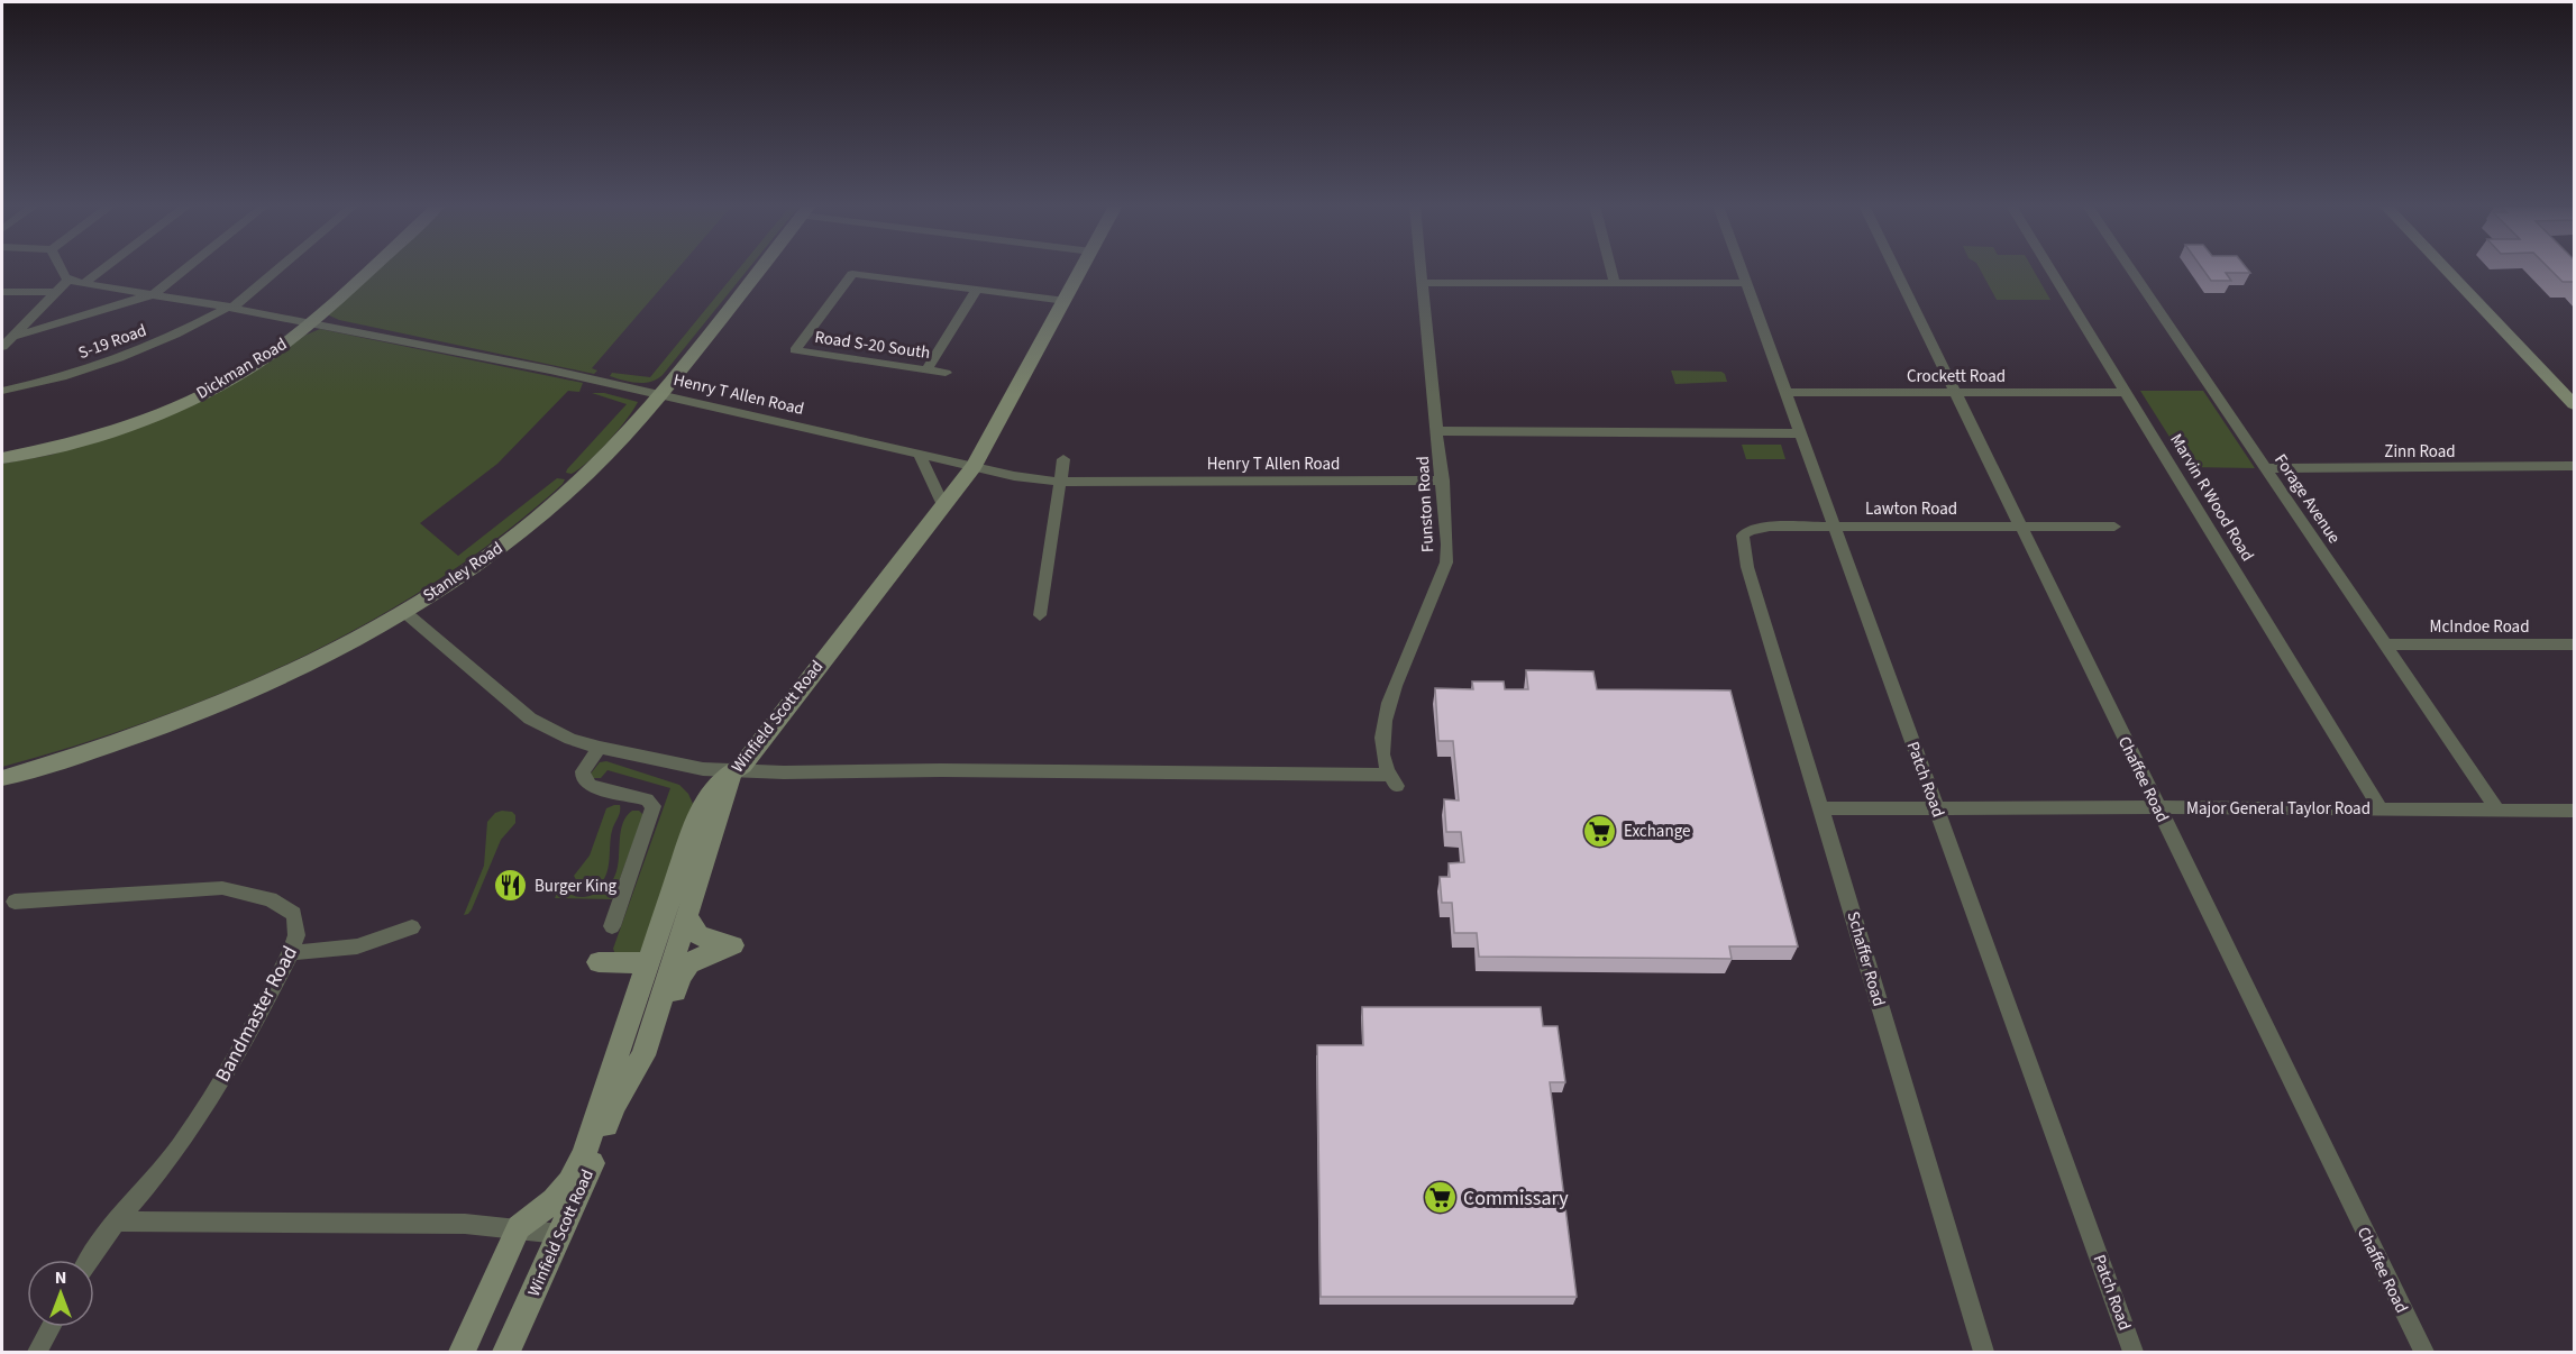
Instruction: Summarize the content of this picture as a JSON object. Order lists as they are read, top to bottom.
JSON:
{
  "streets": {
    "street": [
      "S-19 Road",
      "Road S-20 South",
      "Dickman Road",
      "Crockett Road",
      "Henry T Allen Road",
      "Zinn Road",
      "Marvin R Wood Road",
      "Forage Avenue",
      "Funston Road",
      "Lawton Road",
      "Stanley Road",
      "McIndoe Road",
      "Winfield Scott Road",
      "Patch Road",
      "Chaffee Road",
      "Major General Taylor Road",
      "Schaffer Road",
      "Bandmaster Road"
    ]
  },
  "crossings": [
    ["S-19 Road", "Henry T Allen Road"],
    ["Dickman Road", "Henry T Allen Road"],
    ["Crockett Road", "Marvin R Wood Road"],
    ["Crockett Road", "Patch Road"],
    ["Crockett Road", "Chaffee Road"],
    ["Henry T Allen Road", "Funston Road"],
    ["Henry T Allen Road", "Stanley Road"],
    ["Henry T Allen Road", "Winfield Scott Road"],
    ["Zinn Road", "Forage Avenue"],
    ["Marvin R Wood Road", "Major General Taylor Road"],
    ["Forage Avenue", "McIndoe Road"],
    ["Forage Avenue", "Major General Taylor Road"],
    ["Funston Road", "Winfield Scott Road"],
    ["Lawton Road", "Patch Road"],
    ["Lawton Road", "Chaffee Road"],
    ["Lawton Road", "Schaffer Road"],
    ["Patch Road", "Major General Taylor Road"],
    ["Chaffee Road", "Major General Taylor Road"],
    ["Major General Taylor Road", "Schaffer Road"]
  ],
  "places": {
    "supermarket": ["Exchange", "Commissary"],
    "restaurant": ["Burger King"]
  },
  "north": "top"
}
